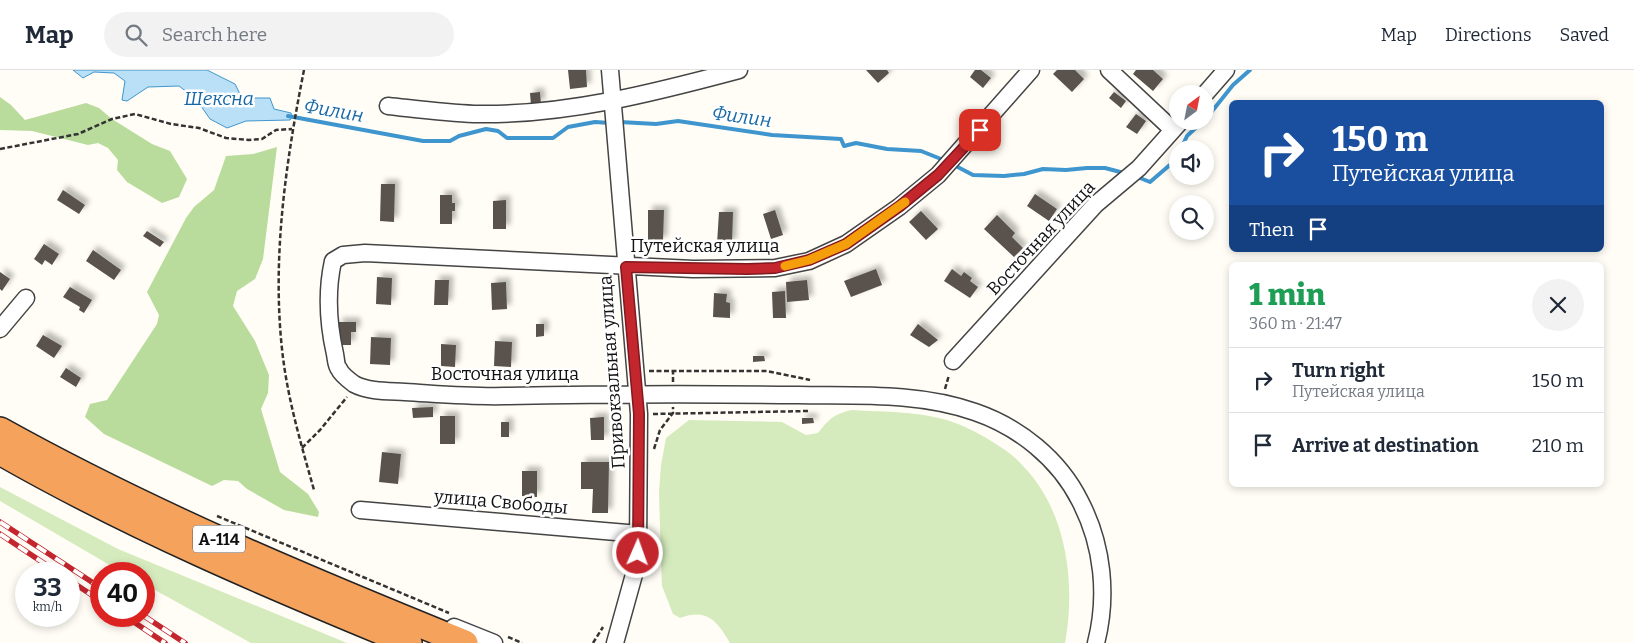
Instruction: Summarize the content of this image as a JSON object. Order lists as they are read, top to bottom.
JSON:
{
  "streets": {
    "highway": ["А-114"],
    "street": [
      "Восточная улица",
      "Путейская улица",
      "Привокзальная улица",
      "улица Свободы"
    ]
  },
  "crossings": [
    ["Восточная улица", "Путейская улица"],
    ["Восточная улица", "Привокзальная улица"],
    ["Путейская улица", "Привокзальная улица"],
    ["Привокзальная улица", "улица Свободы"]
  ],
  "water": ["Шексна", "Филин"],
  "north": "top right",
  "page": {
    "header": "Map",
    "search": "Search here",
    "nav": ["Map", "Directions", "Saved"],
    "turn": ["150 m", "Путейская улица"],
    "then": "Then",
    "heading": ["1 min", "360 m · 21:47"],
    "list": [
      {
        "name": "Turn right",
        "note": "Путейская улица",
        "value": "150 m"
      },
      {
        "name": "Arrive at destination",
        "value": "210 m"
      }
    ],
    "speed": "33 km/h",
    "limit": "40"
  }
}
